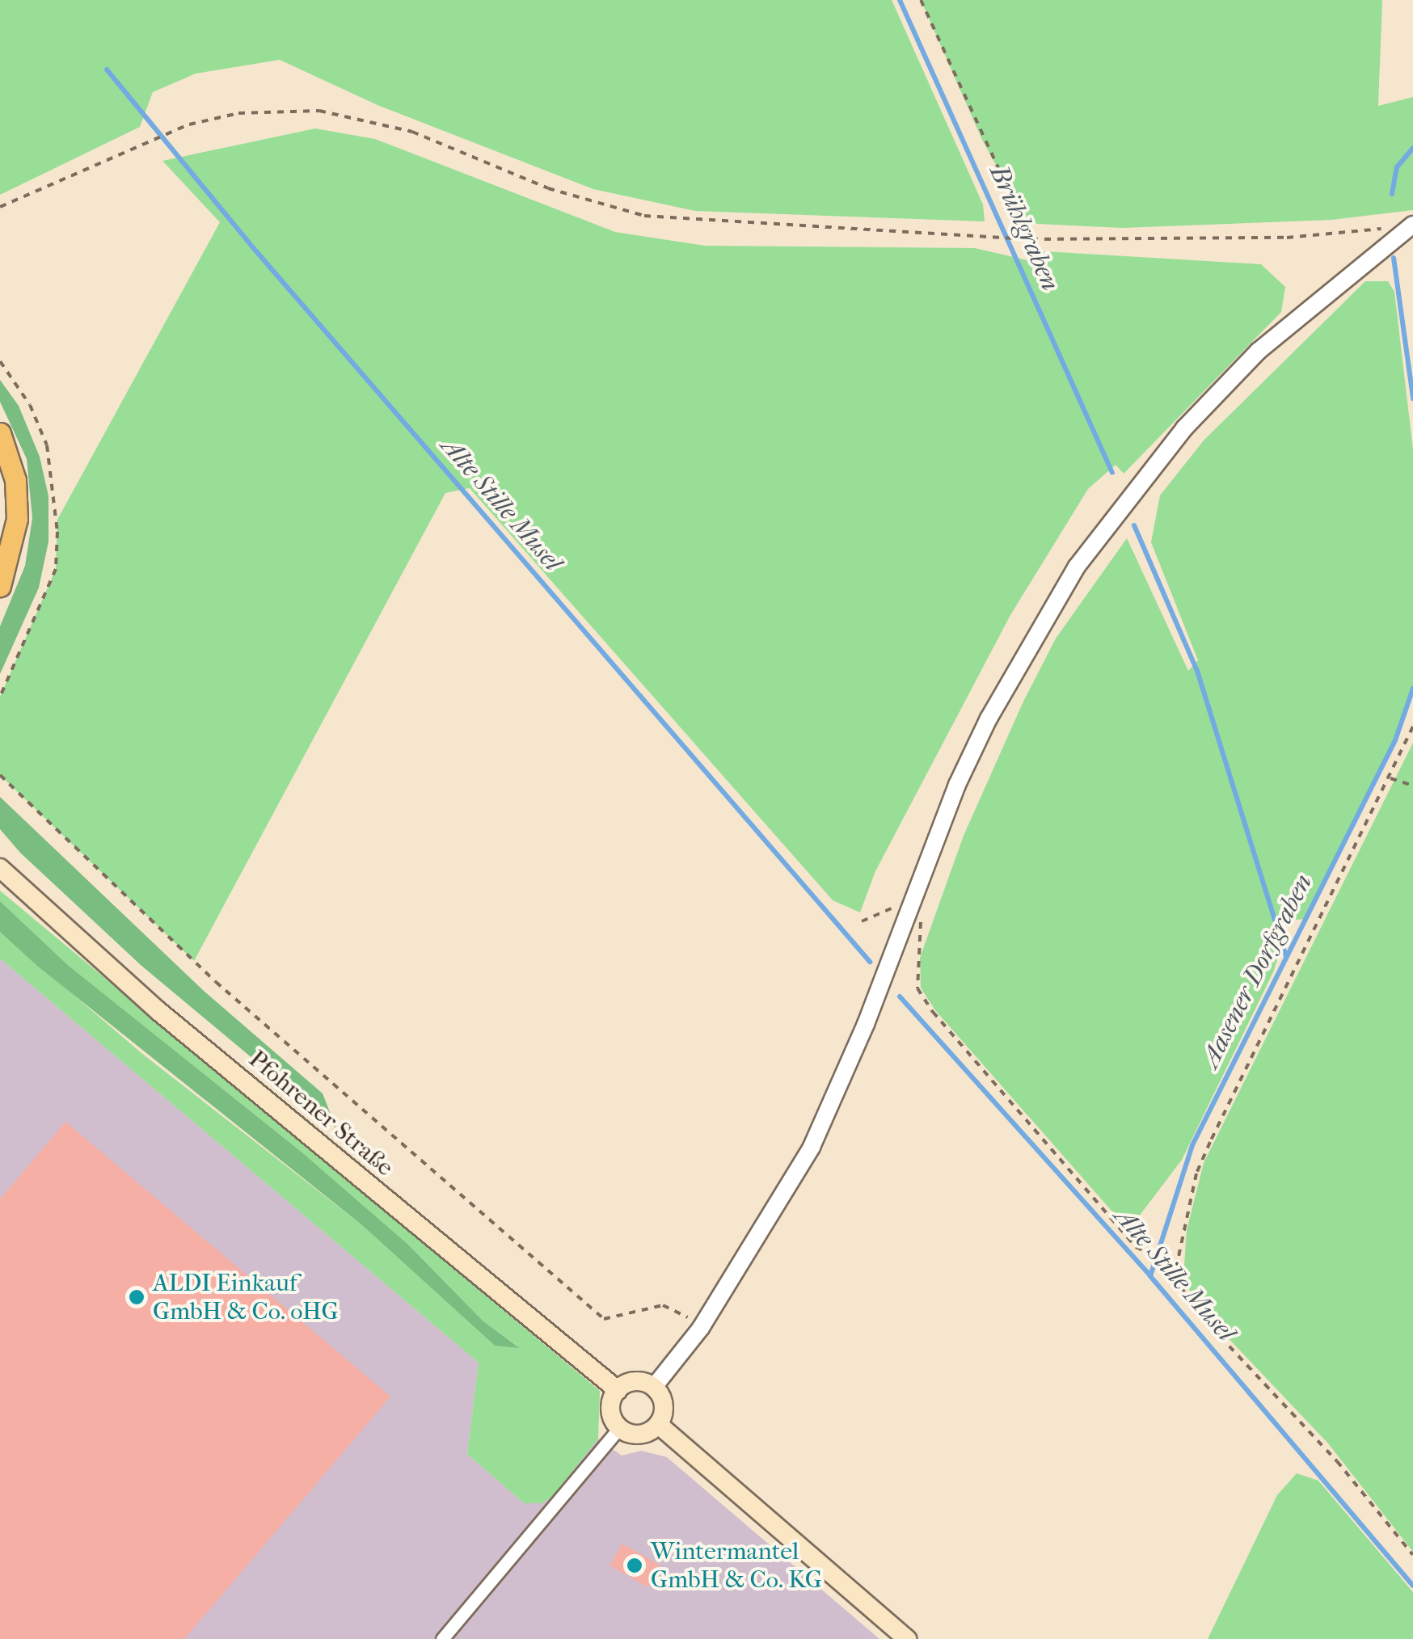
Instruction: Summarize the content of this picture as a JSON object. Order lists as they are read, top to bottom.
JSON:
{
  "streets": {
    "main road": ["Pfohrener Straße"]
  },
  "water": ["Brühlgraben", "Alte Stille Musel", "Aasener Dorfgraben"],
  "places": ["ALDI Einkauf GmbH & Co. oHG", "Wintermantel GmbH & Co. KG"]
}
